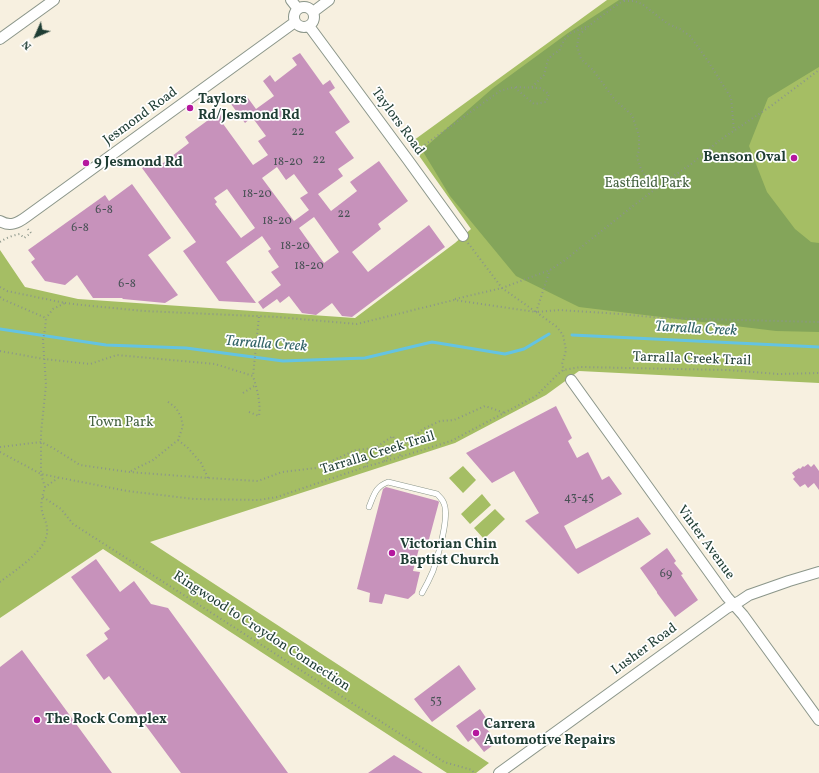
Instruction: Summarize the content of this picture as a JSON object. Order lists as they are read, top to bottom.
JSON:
{
  "streets": {
    "street": [
      "Jesmond Road",
      "Taylors Road",
      "Vinter Avenue",
      "Lusher Road"
    ],
    "path": ["Tarralla Creek Trail", "Ringwood to Croydon Connection"]
  },
  "crossings": [
    ["Jesmond Road", "Taylors Road"],
    ["Vinter Avenue", "Lusher Road"]
  ],
  "water": ["Tarralla Creek"],
  "parks": ["Eastfield Park", "Town Park"],
  "places": [
    "Taylors Rd/Jesmond Rd",
    "Benson Oval",
    "9 Jesmond Rd",
    "Victorian Chin Baptist Church",
    "The Rock Complex",
    "Carrera Automotive Repairs"
  ],
  "house_numbers": [
    "22",
    "22",
    "18-20",
    "18-20",
    "6-8",
    "22",
    "18-20",
    "6-8",
    "18-20",
    "18-20",
    "6-8",
    "43-45",
    "69",
    "53"
  ],
  "north": "bottom left"
}
